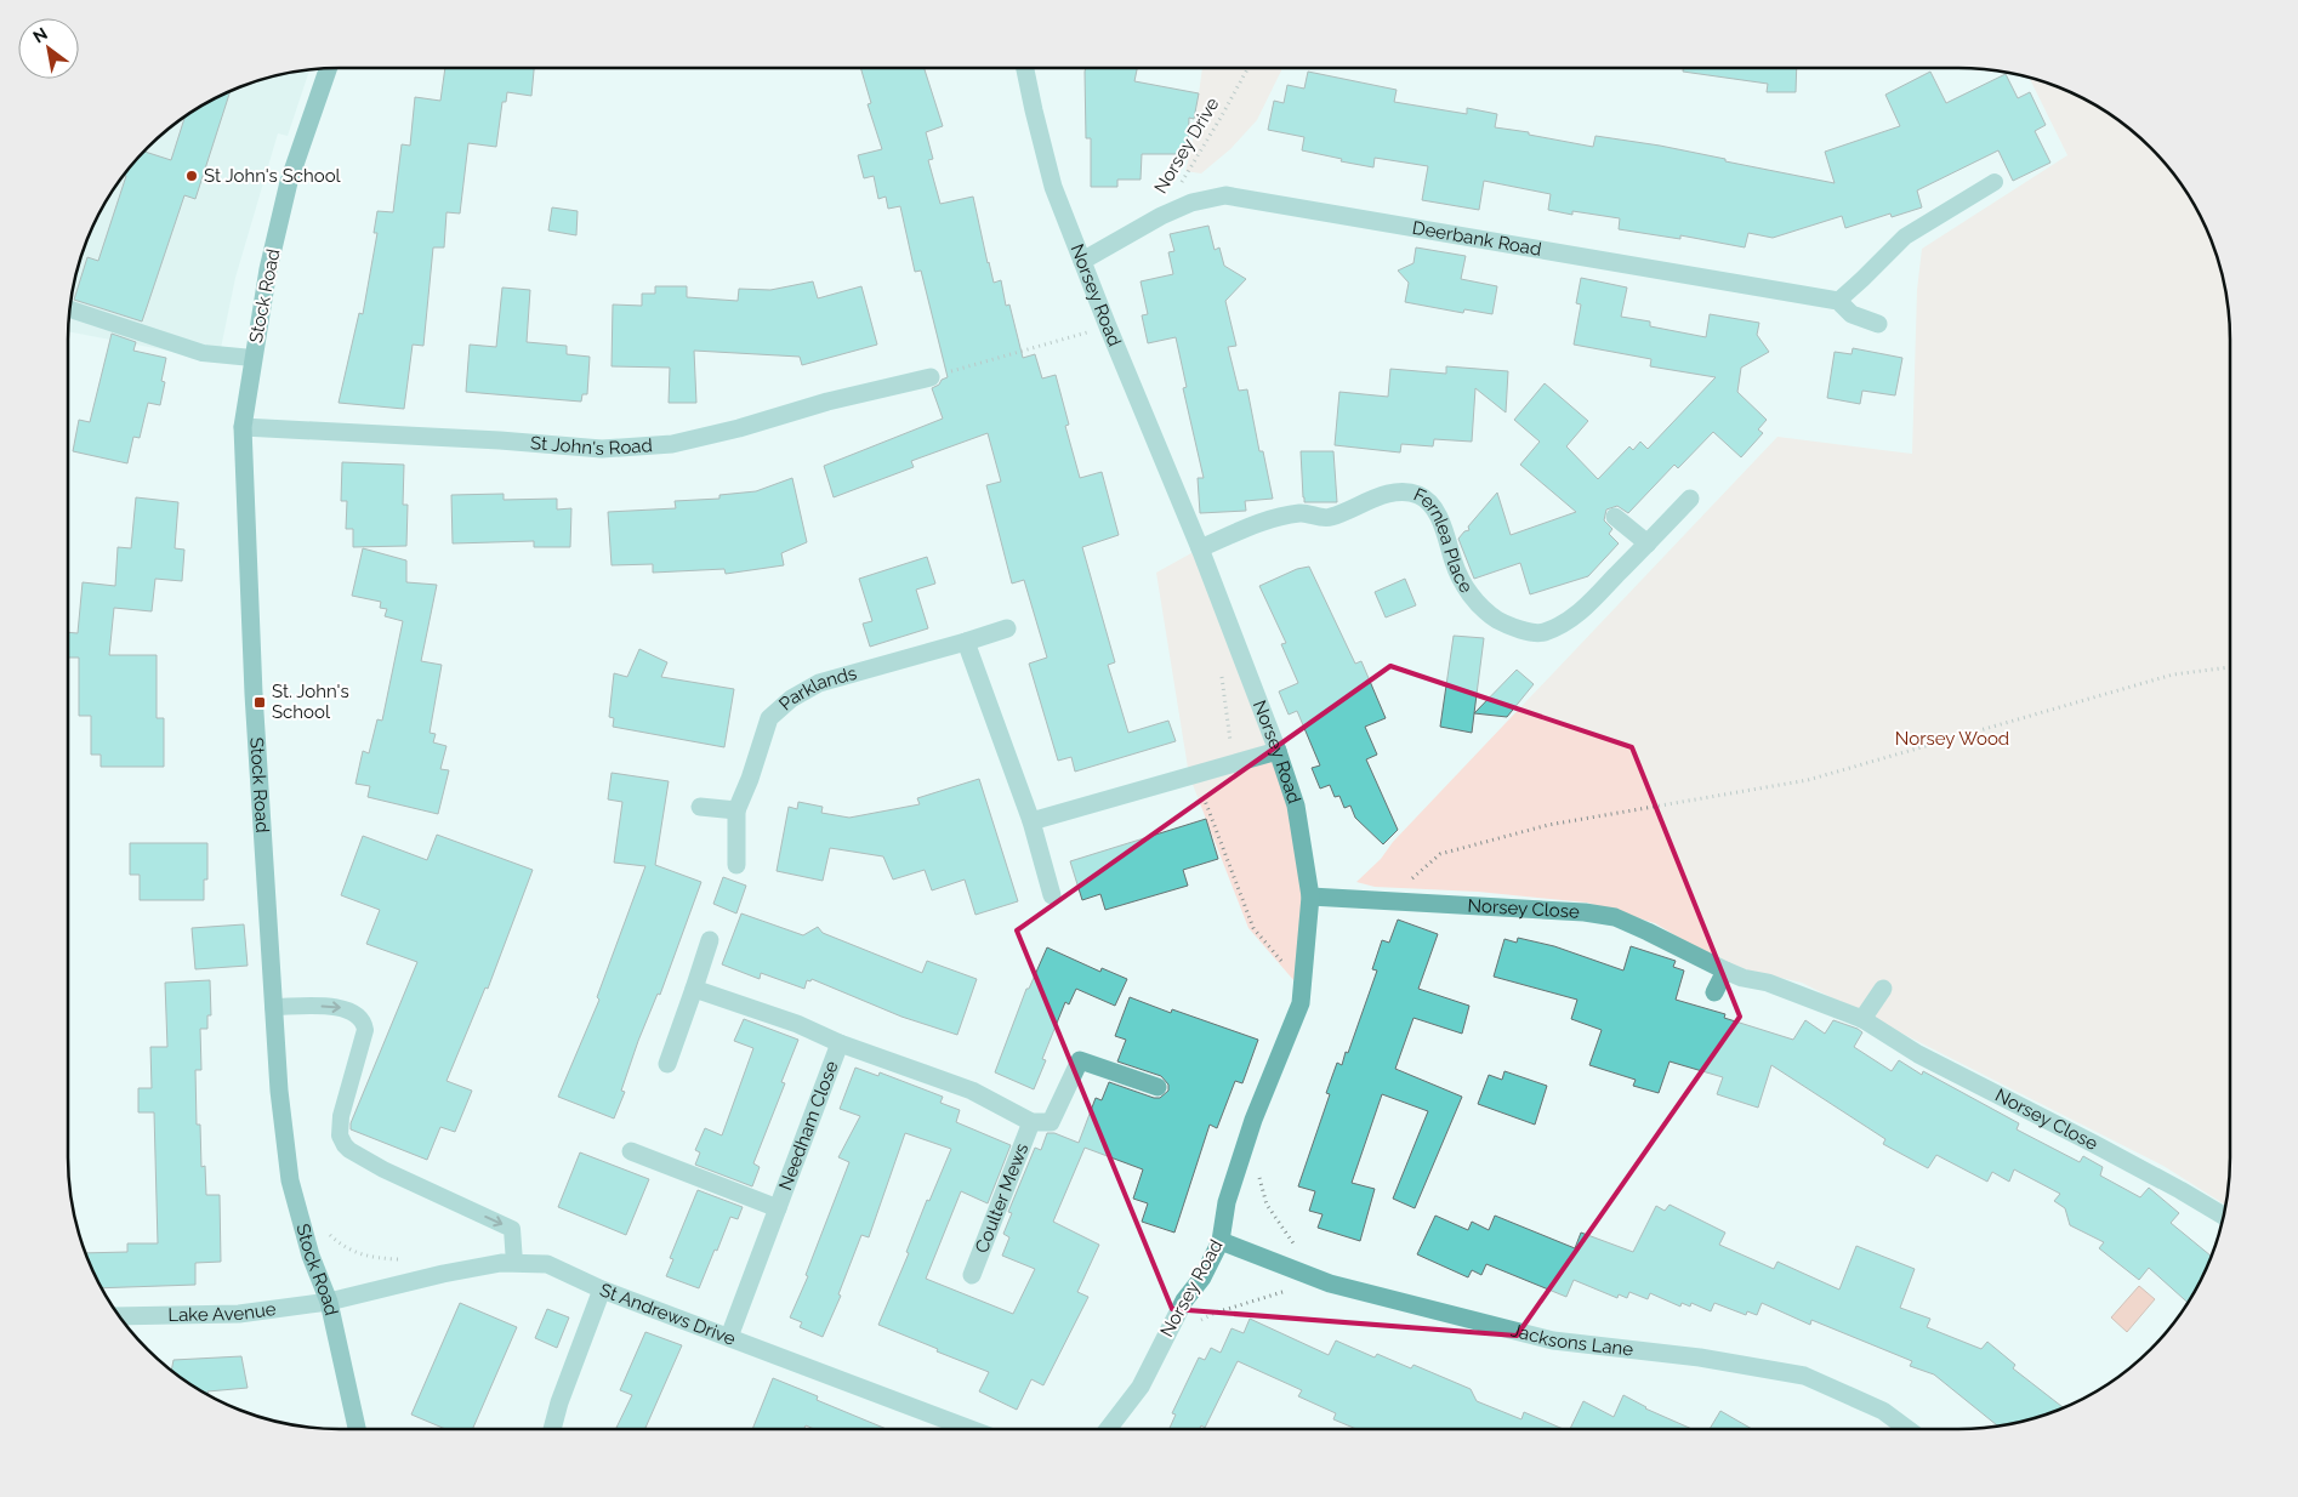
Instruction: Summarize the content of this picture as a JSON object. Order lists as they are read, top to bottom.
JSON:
{
  "streets": {
    "main road": ["Stock Road"],
    "street": [
      "Deerbank Road",
      "Norsey Road",
      "St John's Road",
      "Fernlea Place",
      "Parklands",
      "Norsey Close",
      "Needham Close",
      "Coulter Mews",
      "Lake Avenue",
      "St Andrews Drive",
      "Jacksons Lane"
    ],
    "path": ["Norsey Drive"]
  },
  "crossings": [
    ["Norsey Drive", "Deerbank Road"],
    ["Deerbank Road", "Norsey Road"],
    ["Norsey Road", "Fernlea Place"],
    ["Norsey Road", "Norsey Close"],
    ["Norsey Road", "Jacksons Lane"],
    ["Stock Road", "St John's Road"],
    ["Stock Road", "Lake Avenue"],
    ["Stock Road", "St Andrews Drive"],
    ["Needham Close", "Coulter Mews"],
    ["Needham Close", "St Andrews Drive"],
    ["Lake Avenue", "St Andrews Drive"]
  ],
  "parks": ["Norsey Wood"],
  "places": {
    "other": ["St John's School"],
    "transit": ["St. John's School"]
  },
  "north": "top left"
}
